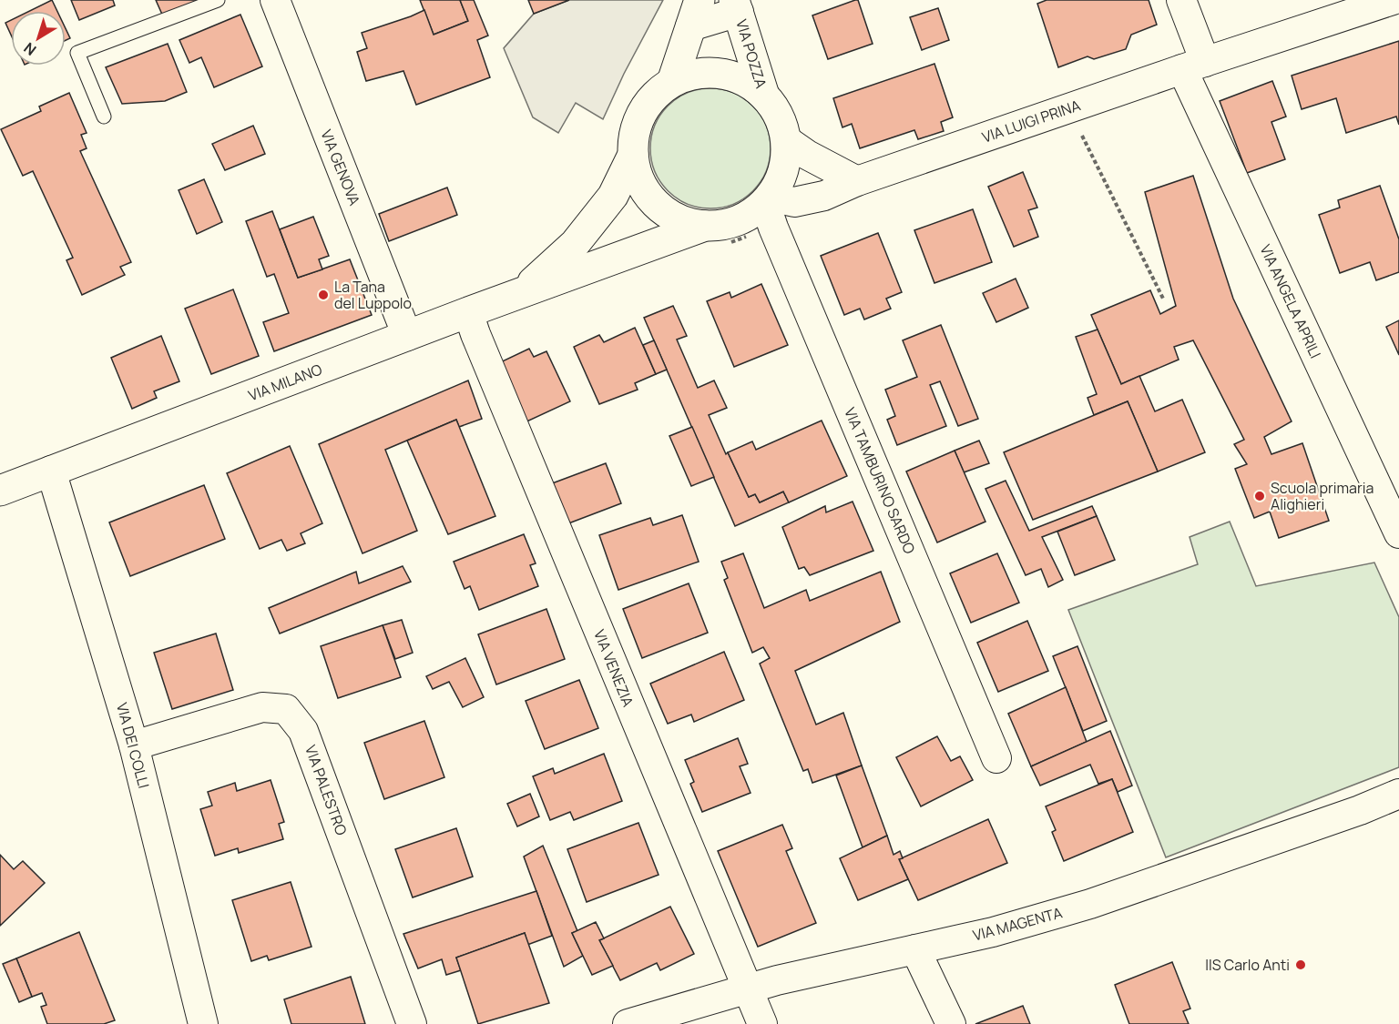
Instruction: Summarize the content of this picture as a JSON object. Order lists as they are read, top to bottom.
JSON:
{
  "streets": {
    "street": [
      "VIA POZZA",
      "VIA LUIGI PRINA",
      "VIA GENOVA",
      "VIA ANGELA APRILI",
      "VIA MILANO",
      "VIA TAMBURINO SARDO",
      "VIA VENEZIA",
      "VIA DEI COLLI",
      "VIA PALESTRO",
      "VIA MAGENTA"
    ]
  },
  "crossings": [
    ["VIA POZZA", "VIA LUIGI PRINA"],
    ["VIA POZZA", "VIA MILANO"],
    ["VIA POZZA", "VIA TAMBURINO SARDO"],
    ["VIA LUIGI PRINA", "VIA ANGELA APRILI"],
    ["VIA LUIGI PRINA", "VIA MILANO"],
    ["VIA LUIGI PRINA", "VIA TAMBURINO SARDO"],
    ["VIA GENOVA", "VIA MILANO"],
    ["VIA MILANO", "VIA TAMBURINO SARDO"],
    ["VIA MILANO", "VIA VENEZIA"],
    ["VIA MILANO", "VIA DEI COLLI"],
    ["VIA VENEZIA", "VIA MAGENTA"],
    ["VIA DEI COLLI", "VIA PALESTRO"]
  ],
  "places": ["La Tana del Luppolo", "Scuola primaria Alighieri", "IIS Carlo Anti"],
  "north": "bottom left"
}
